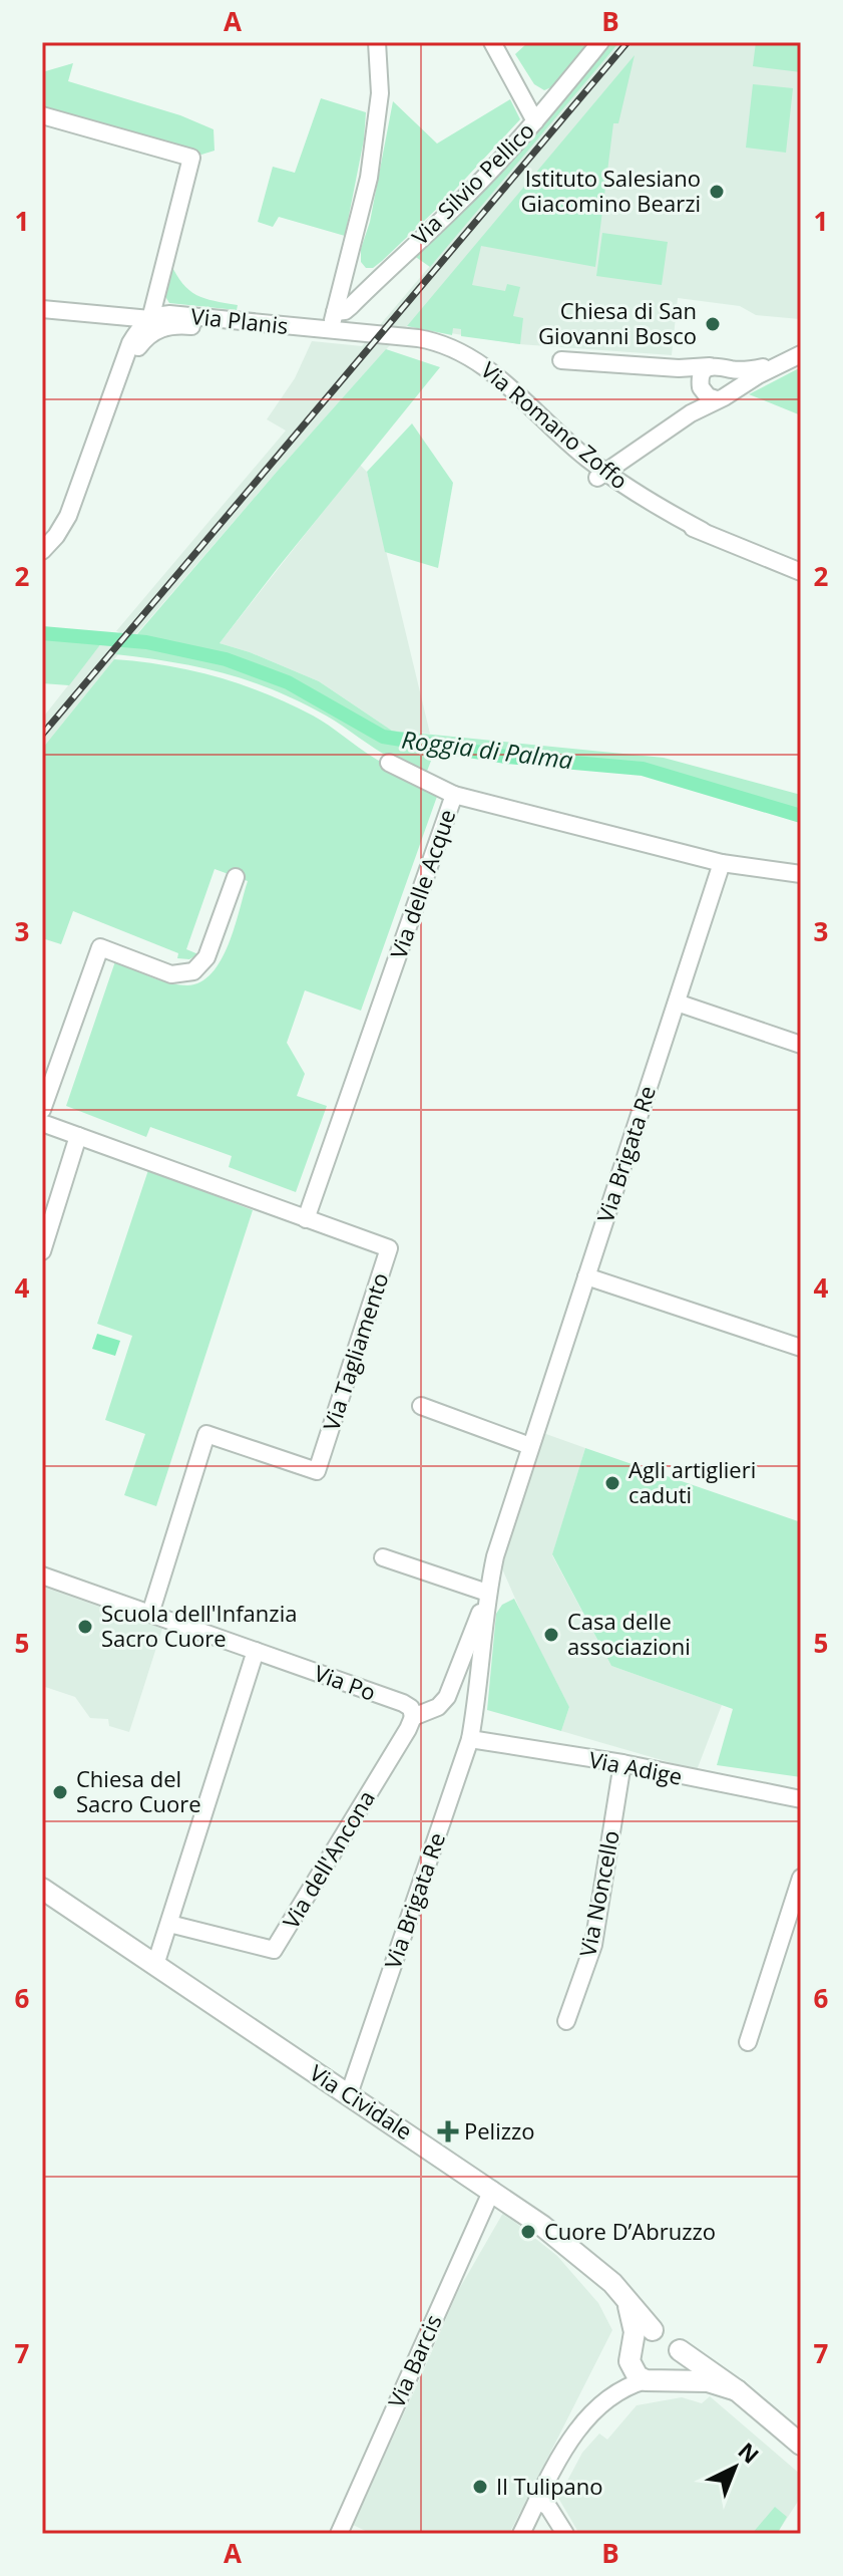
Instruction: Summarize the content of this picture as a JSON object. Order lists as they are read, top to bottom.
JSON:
{
  "streets": {
    "main road": ["Via Cividale"],
    "street": [
      "Via Silvio Pellico",
      "Via Planis",
      "Via Romano Zoffo",
      "Via delle Acque",
      "Via Brigata Re",
      "Via Tagliamento",
      "Via Po",
      "Via Adige",
      "Via dell'Ancona",
      "Via Noncello",
      "Via Barcis"
    ]
  },
  "crossings": [
    ["Via Planis", "Via Romano Zoffo"],
    ["Via delle Acque", "Via Brigata Re"],
    ["Via delle Acque", "Via Tagliamento"],
    ["Via Brigata Re", "Via Adige"],
    ["Via Brigata Re", "Via Cividale"],
    ["Via Tagliamento", "Via Po"],
    ["Via Po", "Via dell'Ancona"],
    ["Via Adige", "Via Noncello"],
    ["Via Cividale", "Via Barcis"]
  ],
  "water": ["Roggia di Palma"],
  "places": {
    "other": [
      "Istituto Salesiano Giacomino Bearzi",
      "Chiesa di San Giovanni Bosco",
      "Agli artiglieri caduti",
      "Scuola dell'Infanzia Sacro Cuore",
      "Casa delle associazioni",
      "Chiesa del Sacro Cuore",
      "Cuore D’Abruzzo",
      "Il Tulipano"
    ],
    "health": ["Pelizzo"]
  },
  "north": "top right",
  "grid": {
    "columns": ["A", "B"],
    "rows": [
      "1",
      "2",
      "3",
      "4",
      "5",
      "6",
      "7"
    ]
  }
}
